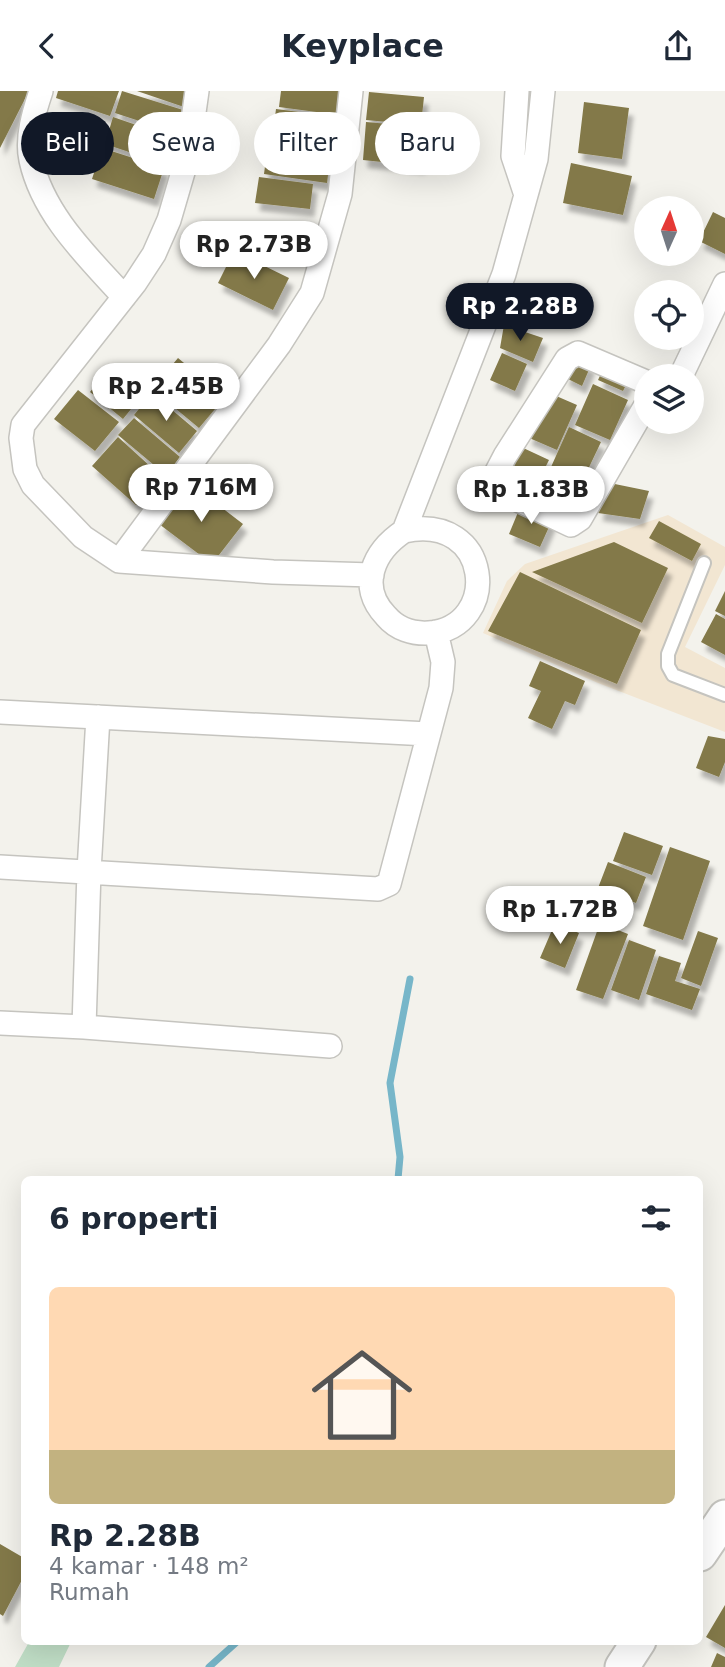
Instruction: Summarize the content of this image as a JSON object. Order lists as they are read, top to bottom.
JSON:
{
  "north": "top",
  "page": {
    "header": "Keyplace",
    "chip": [
      "Beli",
      "Sewa",
      "Filter",
      "Baru"
    ],
    "price": [
      "Rp 2.73B",
      "Rp 2.28B",
      "Rp 2.45B",
      "Rp 716M",
      "Rp 1.83B",
      "Rp 1.72B"
    ],
    "heading": "6 properti",
    "list": [
      {
        "name": "Rp 2.28B",
        "note": "4 kamar · 148 m² · Rumah"
      }
    ]
  }
}
